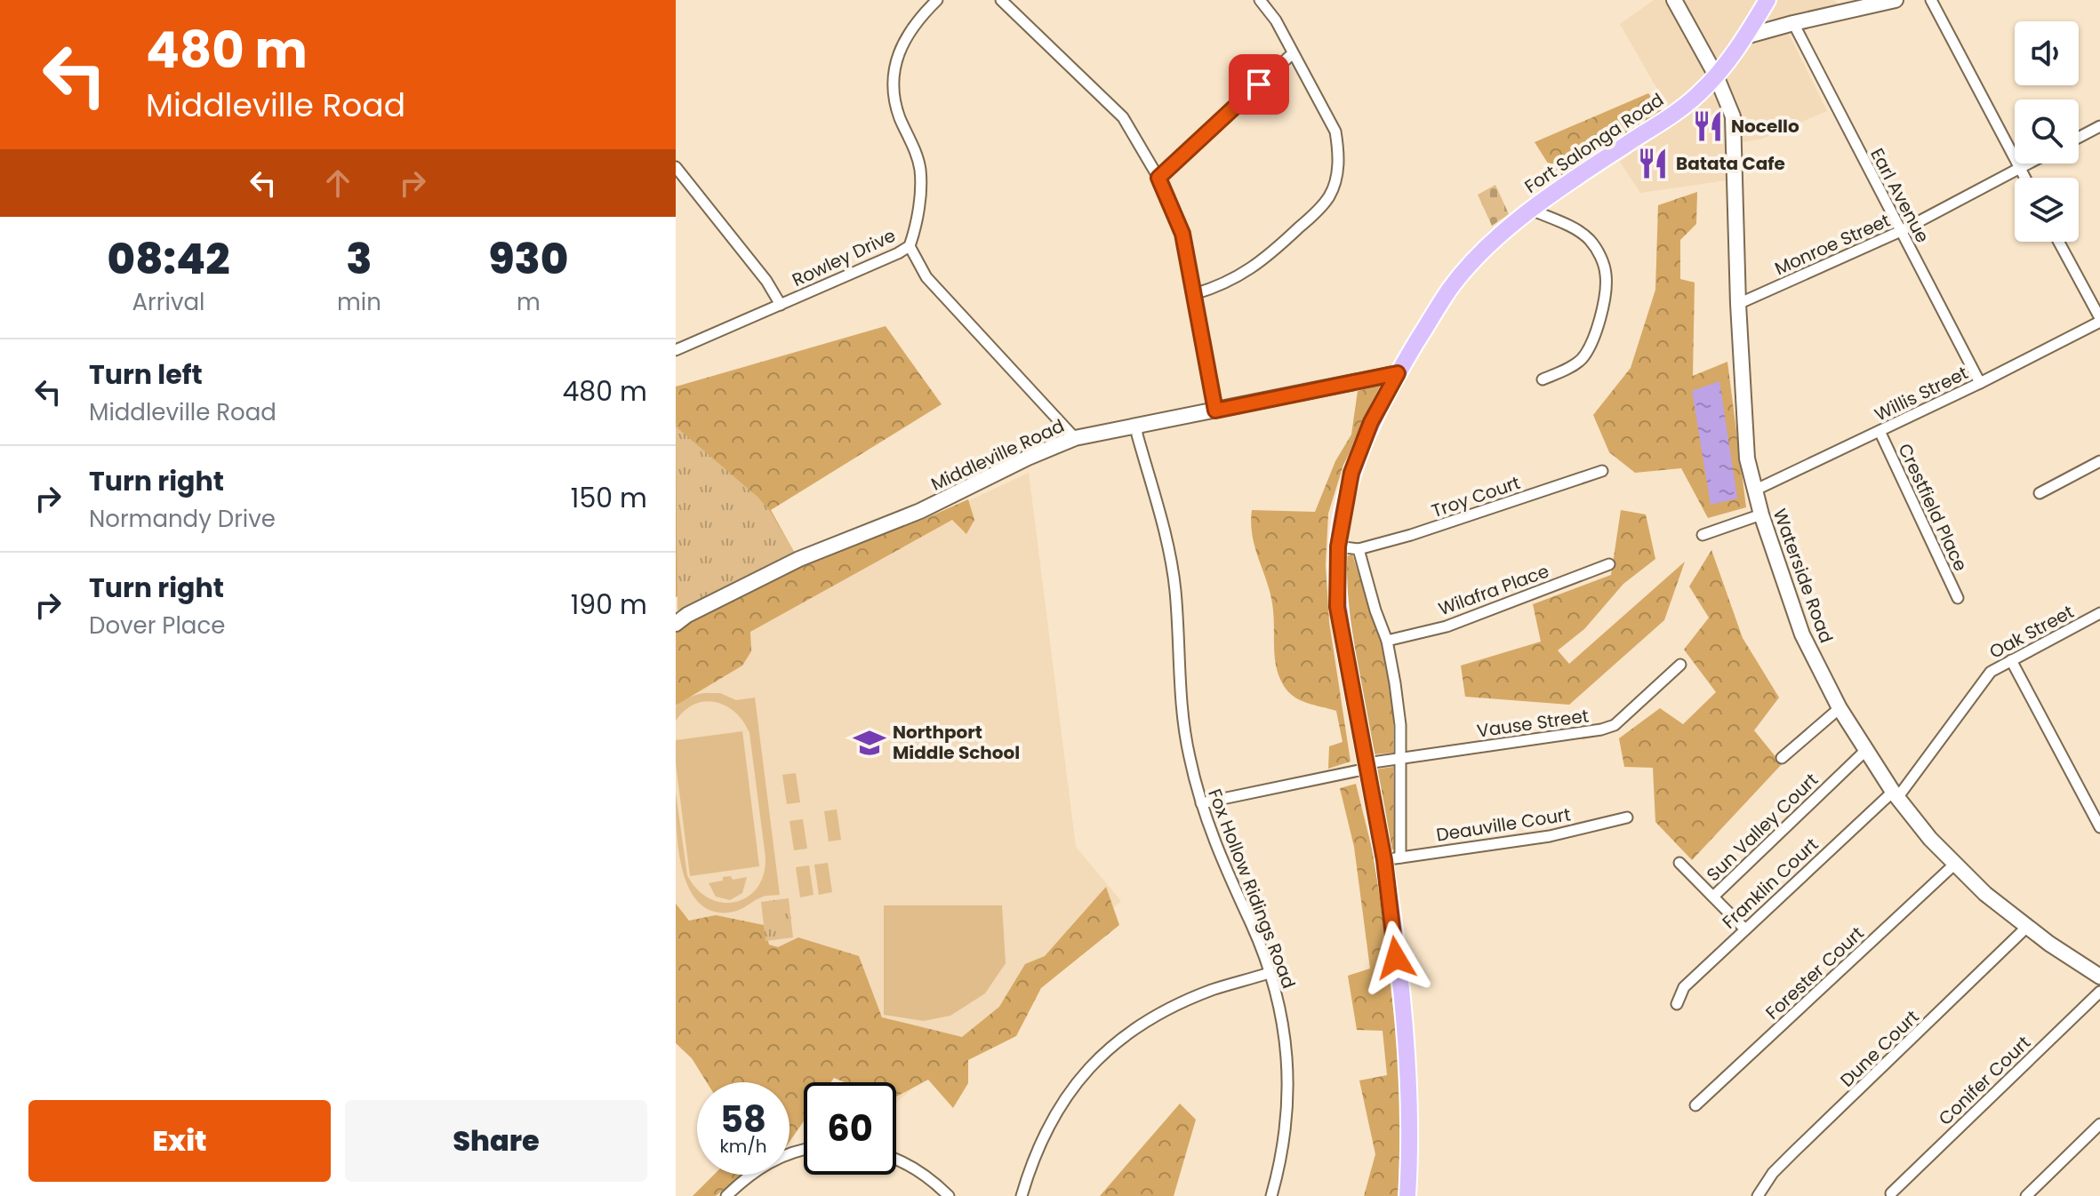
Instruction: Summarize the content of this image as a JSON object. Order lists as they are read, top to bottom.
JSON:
{
  "streets": {
    "main road": ["Fort Salonga Road", "Middleville Road", "Waterside Road"],
    "street": [
      "Earl Avenue",
      "Monroe Street",
      "Rowley Drive",
      "Willis Street",
      "Troy Court",
      "Crestfield Place",
      "Wilafra Place",
      "Oak Street",
      "Vause Street",
      "Deauville Court",
      "Sun Valley Court",
      "Franklin Court",
      "Fox Hollow Ridings Road",
      "Forester Court",
      "Dune Court",
      "Conifer Court"
    ]
  },
  "crossings": [
    ["Fort Salonga Road", "Middleville Road"],
    ["Fort Salonga Road", "Troy Court"],
    ["Fort Salonga Road", "Waterside Road"],
    ["Fort Salonga Road", "Wilafra Place"],
    ["Fort Salonga Road", "Vause Street"],
    ["Fort Salonga Road", "Deauville Court"],
    ["Earl Avenue", "Monroe Street"],
    ["Earl Avenue", "Willis Street"],
    ["Monroe Street", "Waterside Road"],
    ["Rowley Drive", "Middleville Road"],
    ["Willis Street", "Crestfield Place"],
    ["Willis Street", "Waterside Road"],
    ["Middleville Road", "Fox Hollow Ridings Road"],
    ["Waterside Road", "Oak Street"],
    ["Waterside Road", "Sun Valley Court"],
    ["Waterside Road", "Franklin Court"],
    ["Waterside Road", "Forester Court"],
    ["Waterside Road", "Dune Court"],
    ["Oak Street", "Franklin Court"],
    ["Vause Street", "Fox Hollow Ridings Road"],
    ["Sun Valley Court", "Franklin Court"]
  ],
  "places": {
    "restaurant": ["Nocello", "Batata Cafe"],
    "school or university": ["Northport Middle School"]
  },
  "page": {
    "turn": ["480 m", "Middleville Road"],
    "eta": [
      "08:42",
      "Arrival",
      "3",
      "min",
      "930",
      "m"
    ],
    "list": [
      {
        "name": "Turn left",
        "note": "Middleville Road",
        "value": "480 m"
      },
      {
        "name": "Turn right",
        "note": "Normandy Drive",
        "value": "150 m"
      },
      {
        "name": "Turn right",
        "note": "Dover Place",
        "value": "190 m"
      }
    ],
    "speed": "58 km/h",
    "limit": "60",
    "buttons": ["Exit", "Share"]
  }
}
